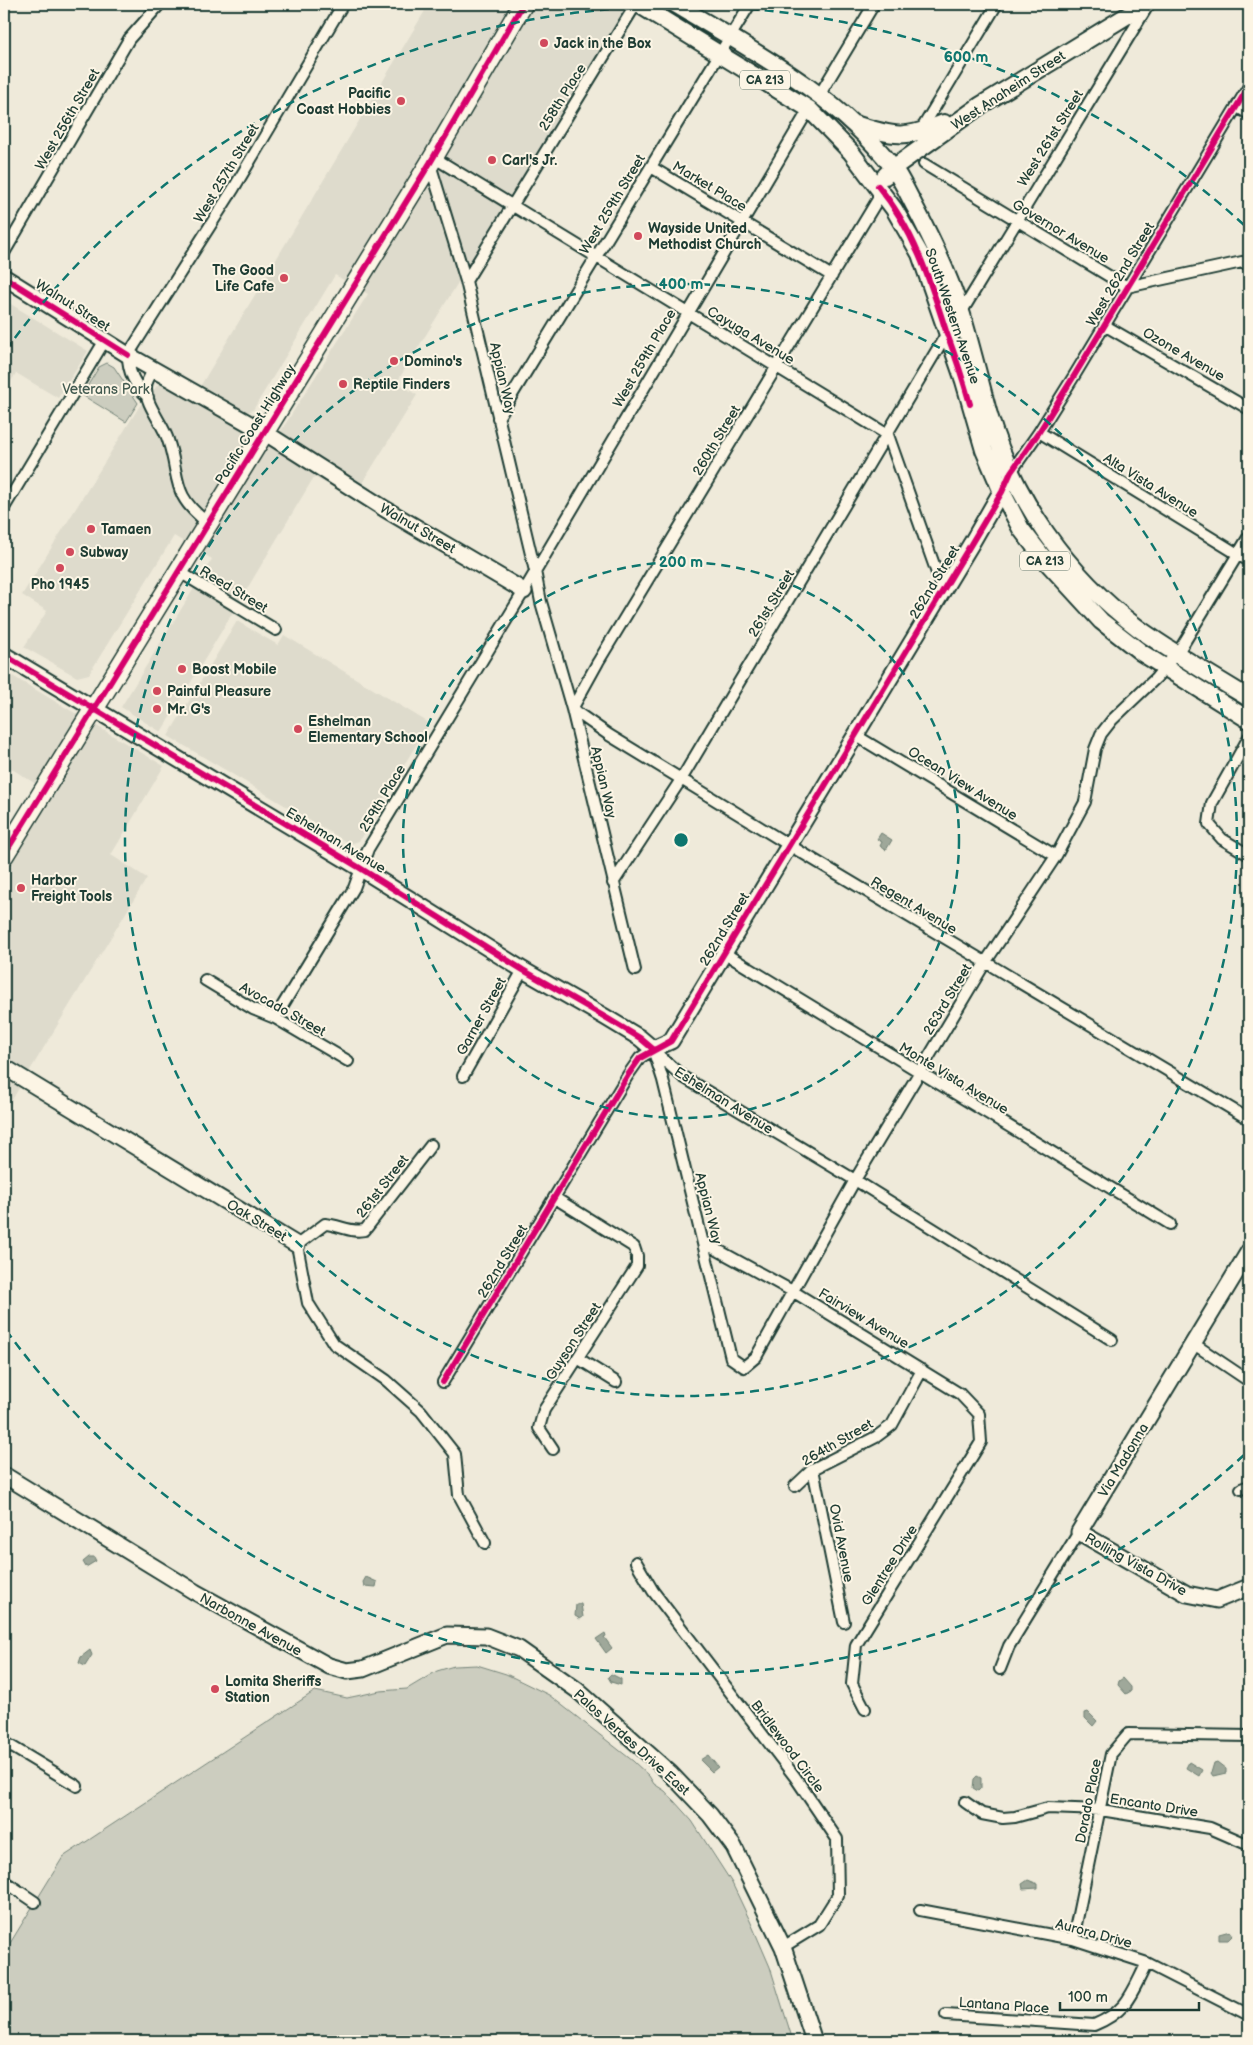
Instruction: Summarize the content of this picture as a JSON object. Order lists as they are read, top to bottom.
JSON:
{
  "streets": {
    "highway": ["Pacific Coast Highway"],
    "main road": ["CA 213", "West Anaheim Street", "South Western Avenue"],
    "street": [
      "258th Place",
      "West 256th Street",
      "West 261st Street",
      "West 257th Street",
      "Market Place",
      "West 259th Street",
      "Governor Avenue",
      "West 262nd Street",
      "Walnut Street",
      "Cayuga Avenue",
      "Ozone Avenue",
      "West 259th Place",
      "Appian Way",
      "260th Street",
      "Alta Vista Avenue",
      "262nd Street",
      "Reed Street",
      "261st Street",
      "Ocean View Avenue",
      "259th Place",
      "Eshelman Avenue",
      "Regent Avenue",
      "263rd Street",
      "Avocado Street",
      "Garner Street",
      "Monte Vista Avenue",
      "Oak Street",
      "Fairview Avenue",
      "Guyson Street",
      "264th Street",
      "Via Madonna",
      "Ovid Avenue",
      "Rolling Vista Drive",
      "Glentree Drive",
      "Narbonne Avenue",
      "Palos Verdes Drive East",
      "Bridlewood Circle",
      "Dorado Place",
      "Encanto Drive",
      "Aurora Drive",
      "Lantana Place"
    ]
  },
  "crossings": [
    ["West Anaheim Street", "West 261st Street"],
    ["West Anaheim Street", "South Western Avenue"],
    ["West Anaheim Street", "260th Street"],
    ["258th Place", "South Western Avenue"],
    ["258th Place", "Cayuga Avenue"],
    ["258th Place", "Appian Way"],
    ["West 261st Street", "Governor Avenue"],
    ["West 261st Street", "South Western Avenue"],
    ["West 257th Street", "Walnut Street"],
    ["Market Place", "West 259th Street"],
    ["Market Place", "West 259th Place"],
    ["Market Place", "260th Street"],
    ["West 259th Street", "South Western Avenue"],
    ["West 259th Street", "Cayuga Avenue"],
    ["West 259th Street", "Appian Way"],
    ["Governor Avenue", "West 262nd Street"],
    ["West 262nd Street", "South Western Avenue"],
    ["West 262nd Street", "Ozone Avenue"],
    ["West 262nd Street", "Alta Vista Avenue"],
    ["West 262nd Street", "262nd Street"],
    ["Walnut Street", "Pacific Coast Highway"],
    ["Walnut Street", "259th Place"],
    ["South Western Avenue", "West 259th Place"],
    ["South Western Avenue", "260th Street"],
    ["South Western Avenue", "262nd Street"],
    ["South Western Avenue", "261st Street"],
    ["South Western Avenue", "263rd Street"],
    ["Cayuga Avenue", "West 259th Place"],
    ["Cayuga Avenue", "Appian Way"],
    ["Cayuga Avenue", "Pacific Coast Highway"],
    ["Cayuga Avenue", "260th Street"],
    ["Cayuga Avenue", "261st Street"],
    ["West 259th Place", "Appian Way"],
    ["West 259th Place", "259th Place"],
    ["Appian Way", "Pacific Coast Highway"],
    ["Appian Way", "260th Street"],
    ["Appian Way", "262nd Street"],
    ["Appian Way", "261st Street"],
    ["Appian Way", "259th Place"],
    ["Appian Way", "Eshelman Avenue"],
    ["Appian Way", "Regent Avenue"],
    ["Appian Way", "263rd Street"],
    ["Appian Way", "Fairview Avenue"],
    ["Pacific Coast Highway", "Reed Street"],
    ["Pacific Coast Highway", "Eshelman Avenue"],
    ["260th Street", "Regent Avenue"],
    ["Alta Vista Avenue", "263rd Street"],
    ["262nd Street", "Ocean View Avenue"],
    ["262nd Street", "Eshelman Avenue"],
    ["262nd Street", "Regent Avenue"],
    ["262nd Street", "Monte Vista Avenue"],
    ["262nd Street", "Guyson Street"],
    ["261st Street", "Regent Avenue"],
    ["261st Street", "Oak Street"],
    ["Ocean View Avenue", "263rd Street"],
    ["259th Place", "Eshelman Avenue"],
    ["259th Place", "Avocado Street"],
    ["Eshelman Avenue", "263rd Street"],
    ["Eshelman Avenue", "Garner Street"],
    ["Regent Avenue", "263rd Street"],
    ["263rd Street", "Monte Vista Avenue"],
    ["263rd Street", "Fairview Avenue"],
    ["Fairview Avenue", "264th Street"],
    ["Fairview Avenue", "Glentree Drive"],
    ["264th Street", "Ovid Avenue"],
    ["Via Madonna", "Rolling Vista Drive"],
    ["Narbonne Avenue", "Palos Verdes Drive East"],
    ["Palos Verdes Drive East", "Bridlewood Circle"],
    ["Dorado Place", "Encanto Drive"],
    ["Dorado Place", "Aurora Drive"],
    ["Aurora Drive", "Lantana Place"]
  ],
  "parks": ["Veterans Park"],
  "places": [
    "Jack in the Box",
    "Pacific Coast Hobbies",
    "Carl's Jr.",
    "Wayside United Methodist Church",
    "The Good Life Cafe",
    "Domino's",
    "Reptile Finders",
    "Tamaen",
    "Subway",
    "Pho 1945",
    "Boost Mobile",
    "Painful Pleasure",
    "Mr. G's",
    "Eshelman Elementary School",
    "Harbor Freight Tools",
    "Lomita Sheriffs Station"
  ],
  "scale_bar": "100 m",
  "rings": ["600 m", "400 m", "200 m"]
}
